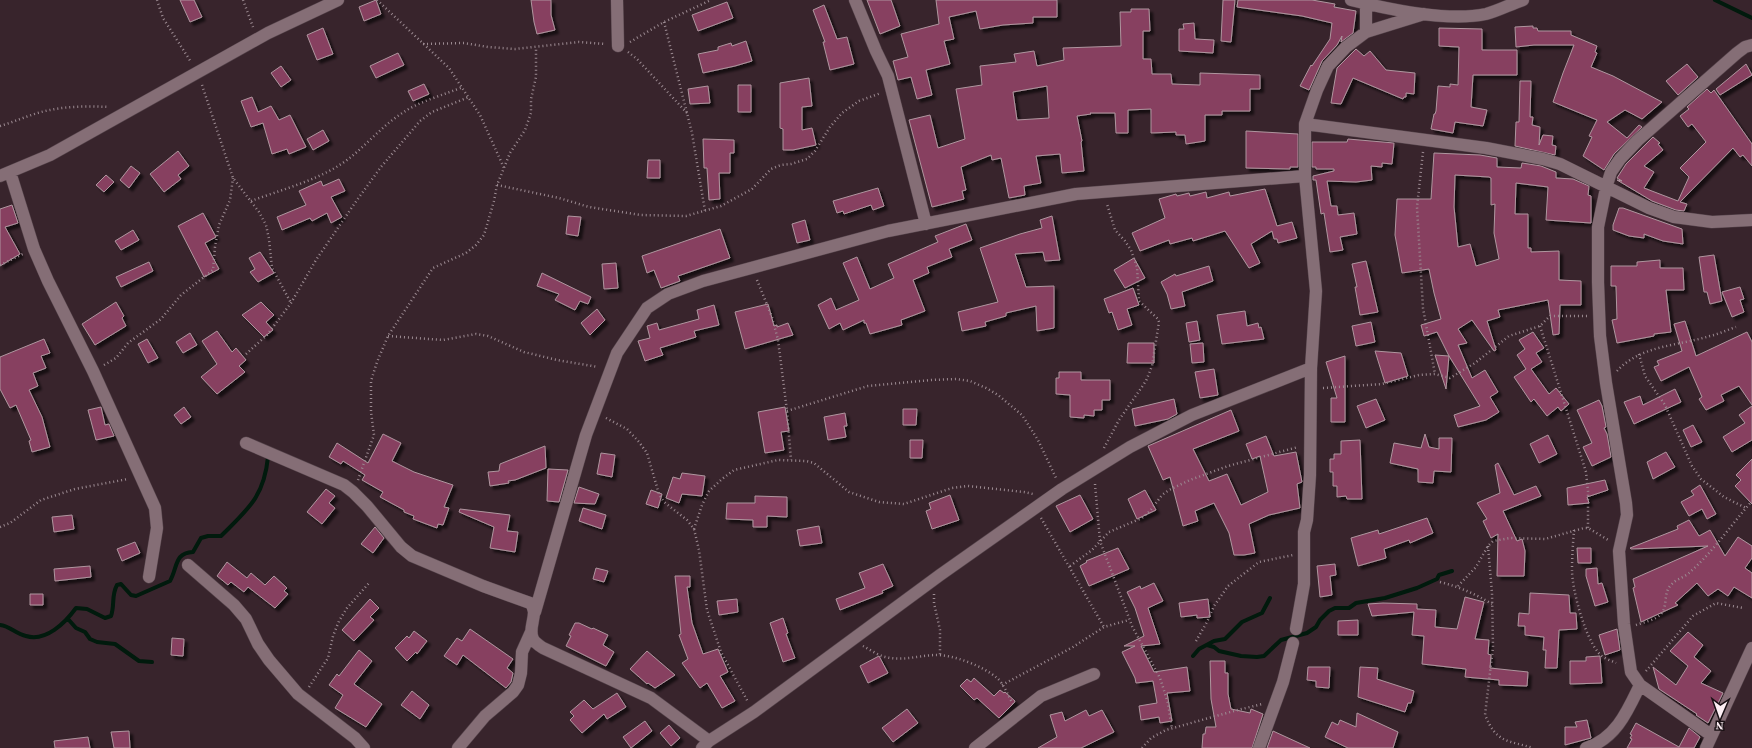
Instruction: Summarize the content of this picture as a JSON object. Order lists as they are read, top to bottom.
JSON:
{
  "north": "bottom"
}
